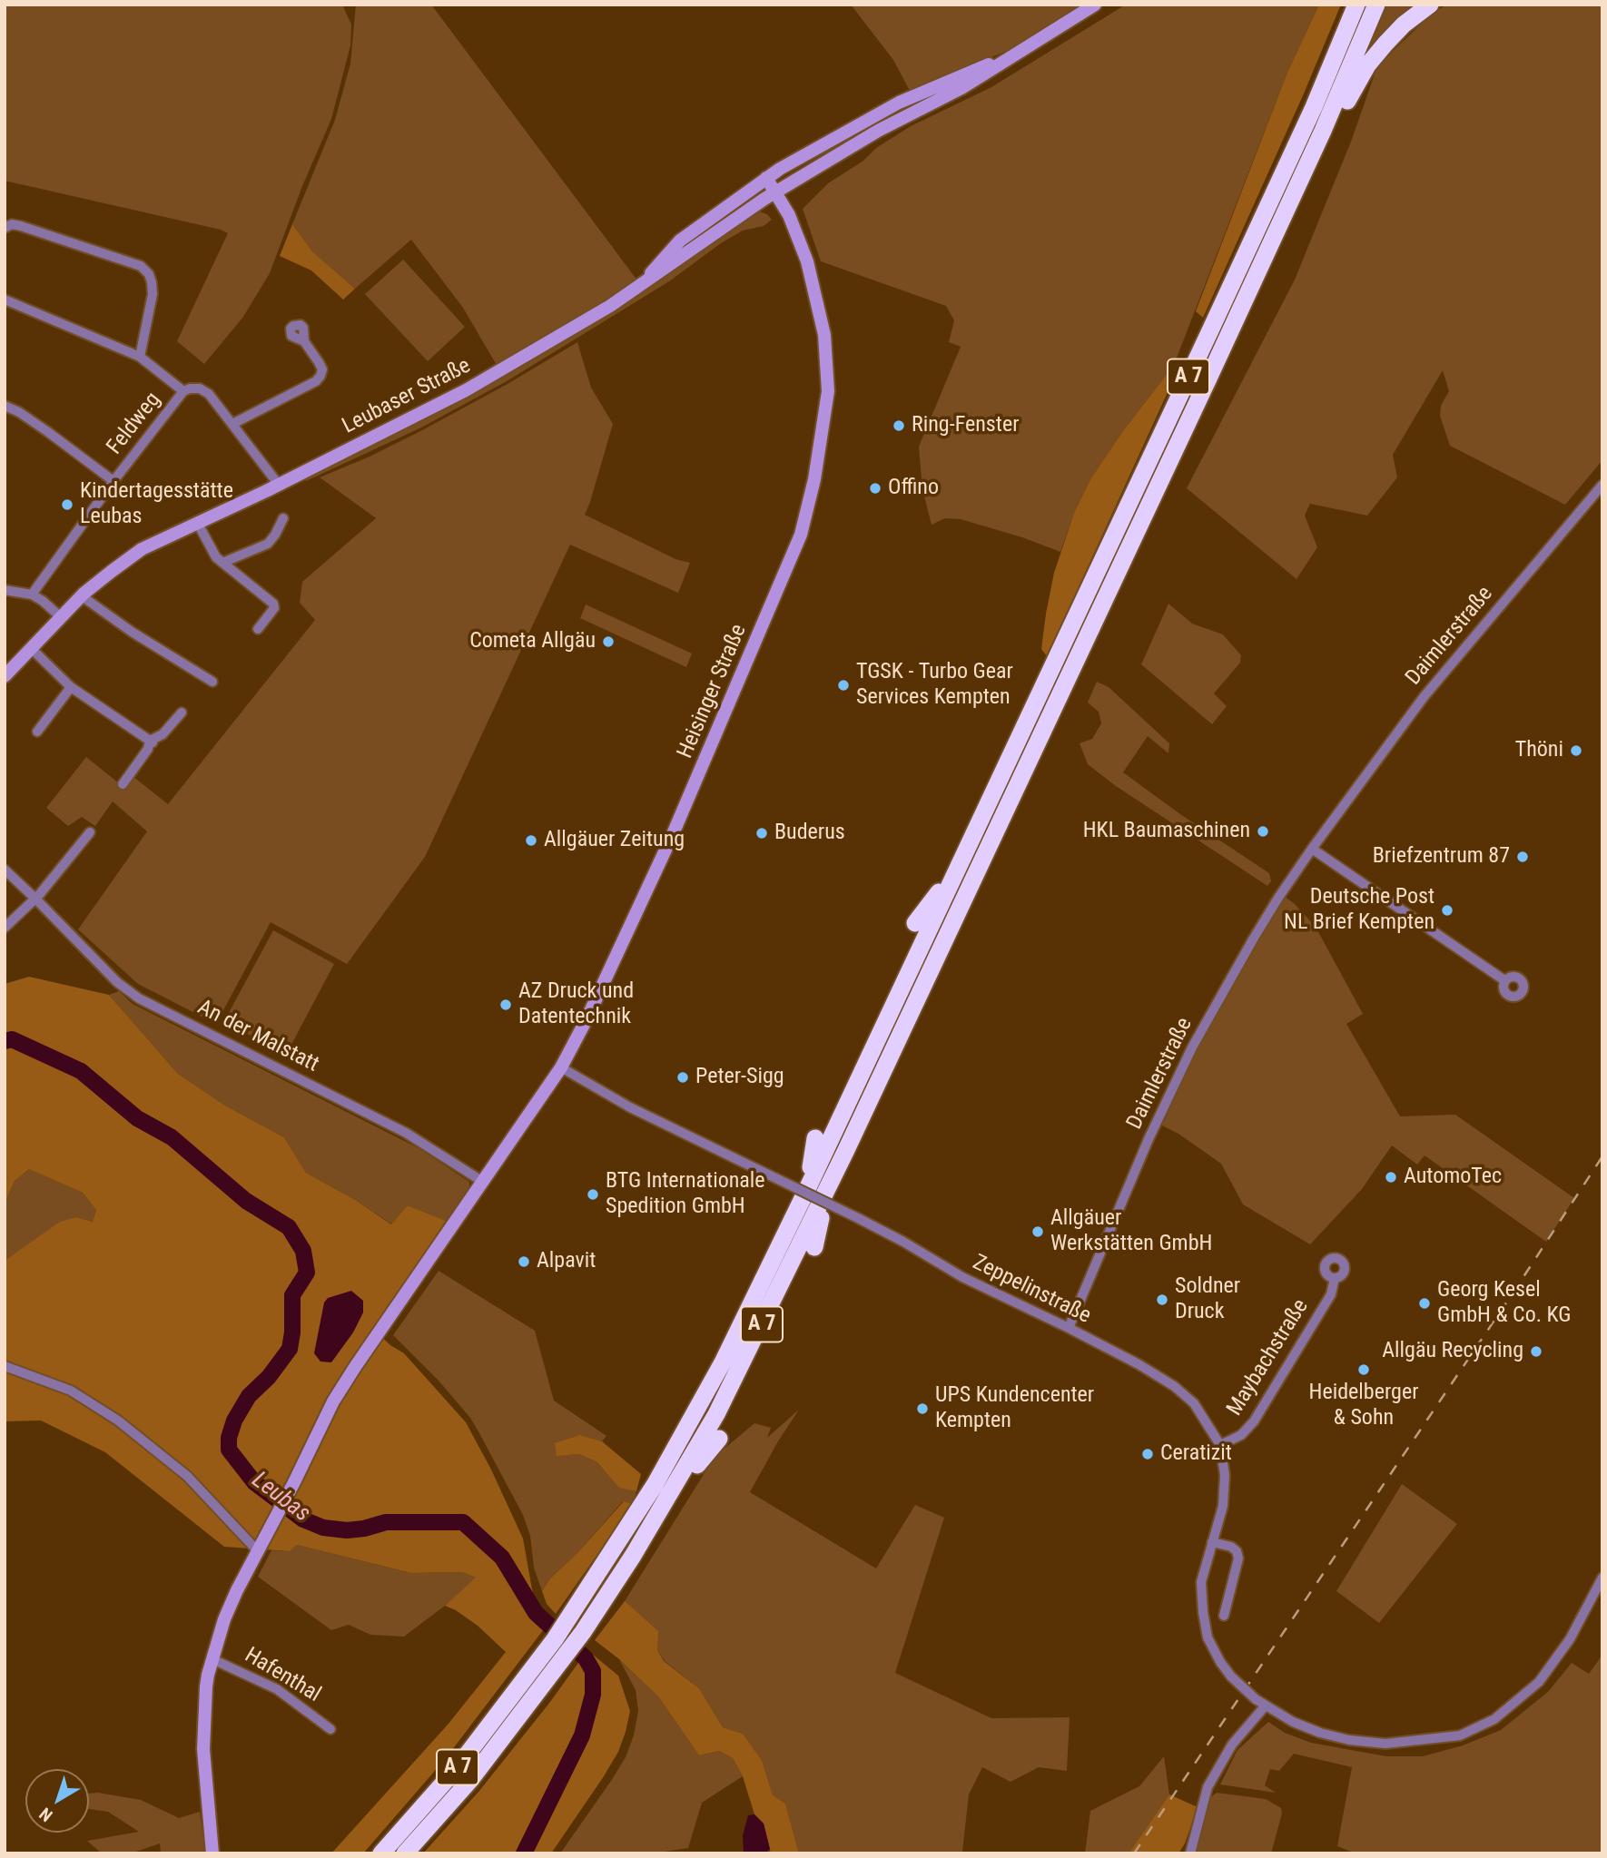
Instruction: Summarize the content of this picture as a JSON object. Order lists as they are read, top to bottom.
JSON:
{
  "streets": {
    "highway": ["A 7"],
    "street": [
      "Leubaser Straße",
      "Feldweg",
      "Daimlerstraße",
      "Heisinger Straße",
      "An der Malstatt",
      "Zeppelinstraße",
      "Maybachstraße",
      "Hafenthal"
    ]
  },
  "crossings": [
    ["Leubaser Straße", "Feldweg"],
    ["Leubaser Straße", "Heisinger Straße"],
    ["Daimlerstraße", "Zeppelinstraße"],
    ["Heisinger Straße", "An der Malstatt"],
    ["Heisinger Straße", "Zeppelinstraße"],
    ["Heisinger Straße", "Hafenthal"],
    ["Zeppelinstraße", "Maybachstraße"]
  ],
  "water": ["Leubas"],
  "places": [
    "Ring-Fenster",
    "Offino",
    "Kindertagesstätte Leubas",
    "Cometa Allgäu",
    "TGSK - Turbo Gear Services Kempten",
    "Thöni",
    "HKL Baumaschinen",
    "Buderus",
    "Allgäuer Zeitung",
    "Briefzentrum 87",
    "Deutsche Post NL Brief Kempten",
    "AZ Druck und Datentechnik",
    "Peter-Sigg",
    "AutomoTec",
    "BTG Internationale Spedition GmbH",
    "Allgäuer Werkstätten GmbH",
    "Alpavit",
    "Soldner Druck",
    "Georg Kesel GmbH & Co. KG",
    "Allgäu Recycling",
    "Heidelberger & Sohn",
    "UPS Kundencenter Kempten",
    "Ceratizit"
  ],
  "north": "bottom left"
}
